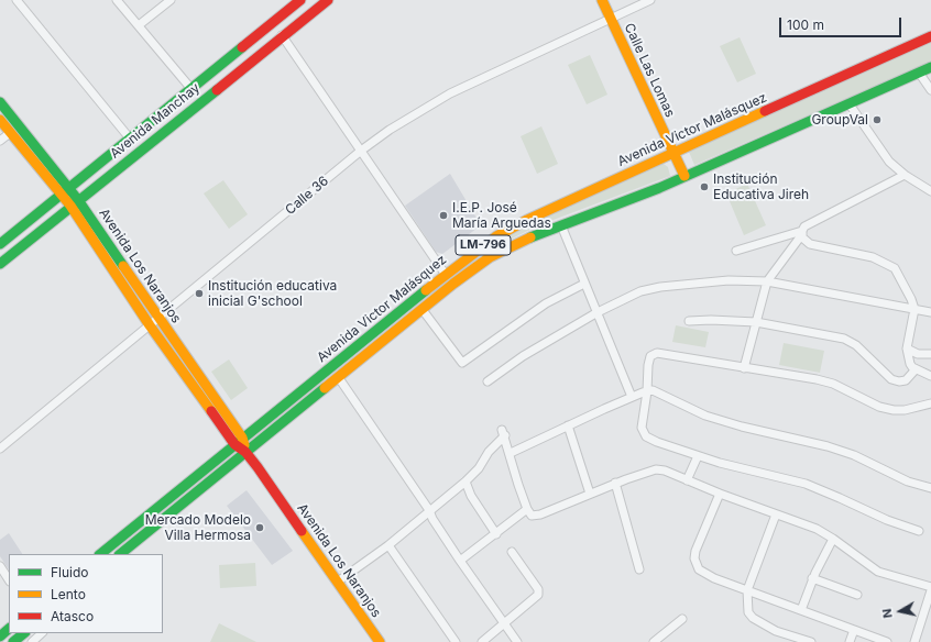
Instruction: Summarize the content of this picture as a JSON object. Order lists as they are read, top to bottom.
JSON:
{
  "streets": {
    "street": [
      "Calle Las Lomas",
      "Avenida Manchay",
      "Avenida Victor Malásquez",
      "Calle 36",
      "LM-796",
      "Avenida Los Naranjos"
    ]
  },
  "crossings": [
    ["Calle Las Lomas", "Avenida Victor Malásquez"],
    ["Calle Las Lomas", "Calle 36"],
    ["Avenida Manchay", "Avenida Los Naranjos"],
    ["Avenida Victor Malásquez", "Avenida Los Naranjos"],
    ["Calle 36", "Avenida Los Naranjos"]
  ],
  "places": [
    "GroupVal",
    "Institución Educativa Jireh",
    "I.E.P. José María Arguedas",
    "Institución educativa inicial G'school",
    "Mercado Modelo Villa Hermosa"
  ],
  "legend": ["Fluido", "Lento", "Atasco"],
  "scale_bar": "100 m",
  "north": "left"
}
